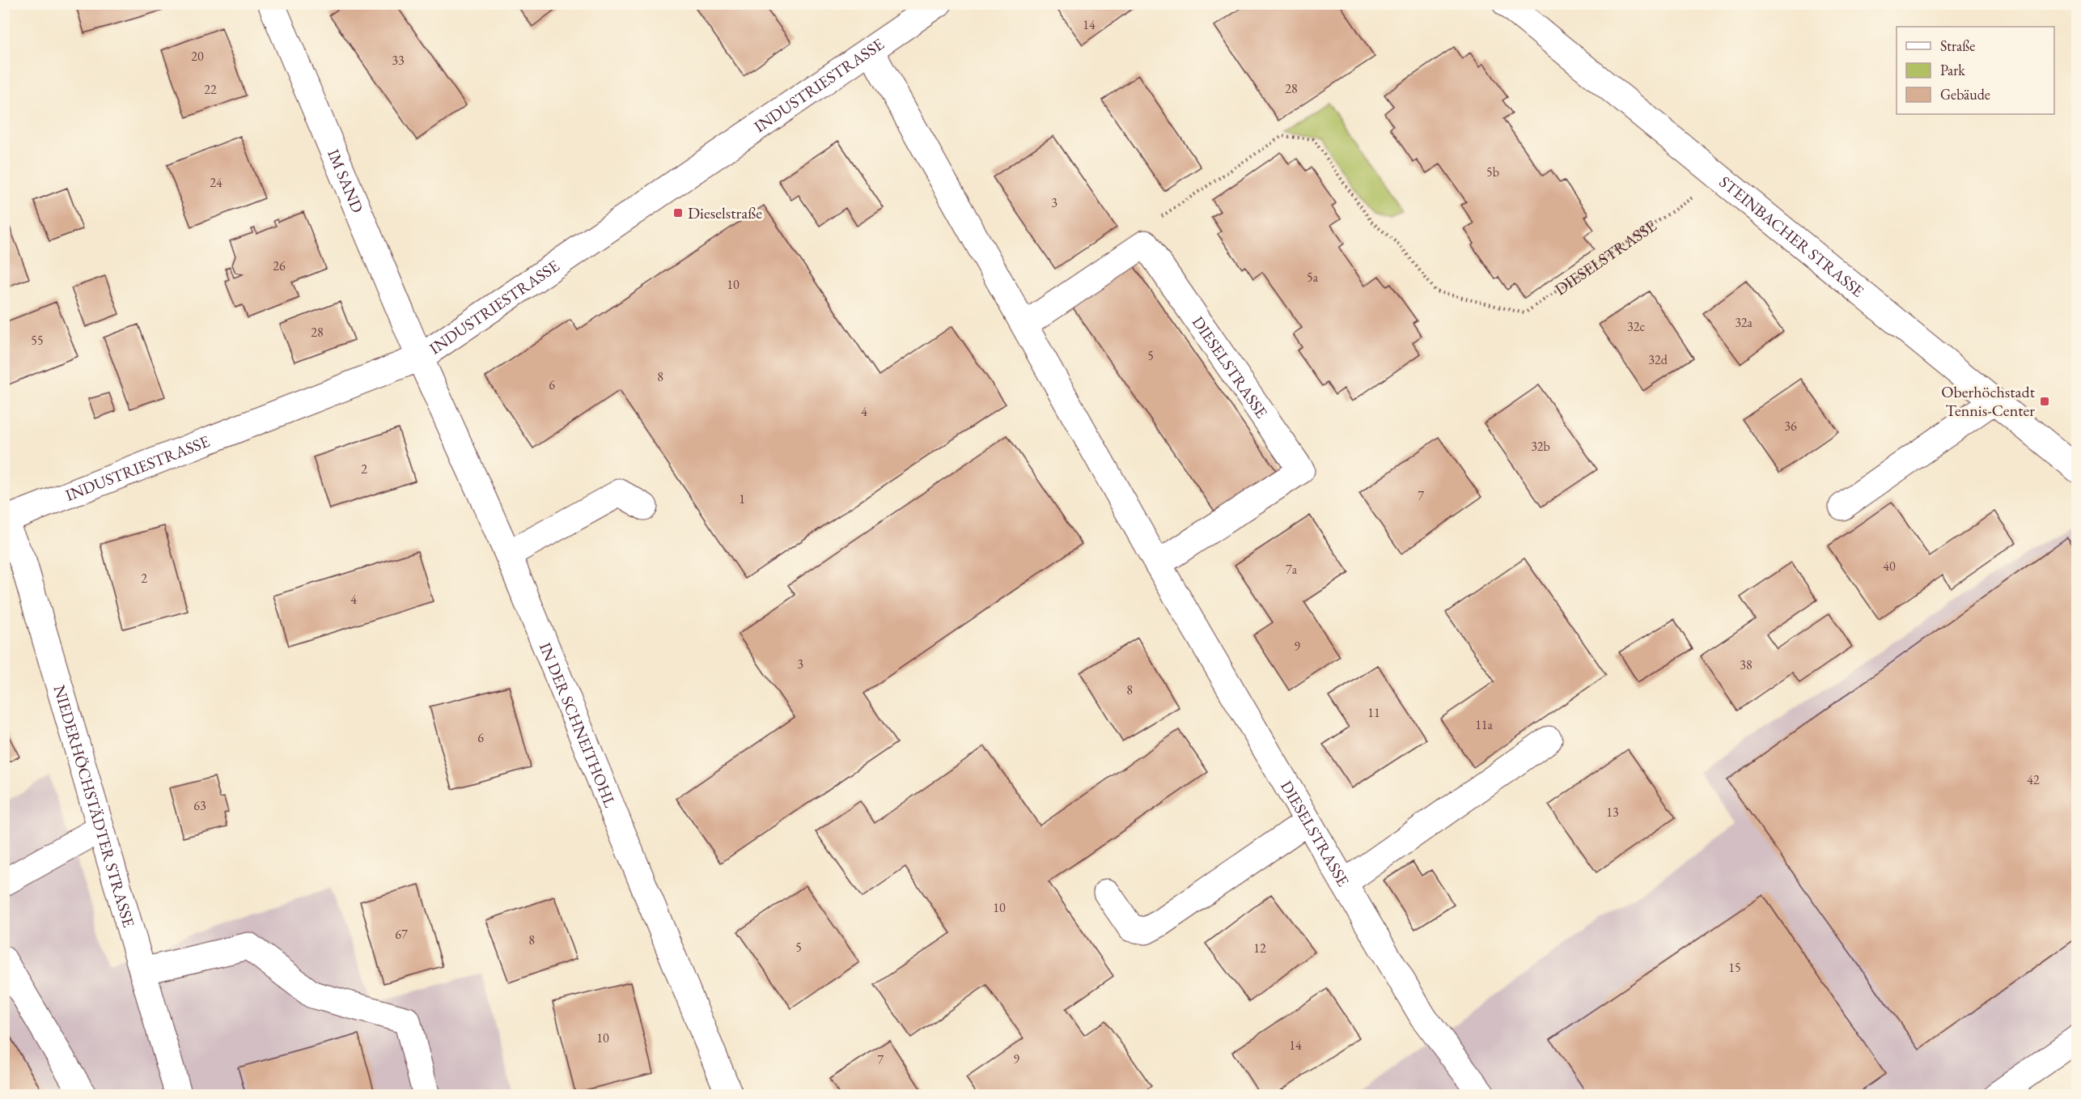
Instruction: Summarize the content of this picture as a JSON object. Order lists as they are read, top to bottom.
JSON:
{
  "streets": {
    "street": [
      "INDUSTRIESTRASSE",
      "IM SAND",
      "STEINBACHER STRASSE",
      "DIESELSTRASSE",
      "IN DER SCHNEITHOHL",
      "NIEDERHÖCHSTÄDTER STRASSE"
    ]
  },
  "crossings": [
    ["INDUSTRIESTRASSE", "IM SAND"],
    ["INDUSTRIESTRASSE", "DIESELSTRASSE"],
    ["INDUSTRIESTRASSE", "IN DER SCHNEITHOHL"],
    ["INDUSTRIESTRASSE", "NIEDERHÖCHSTÄDTER STRASSE"],
    ["IM SAND", "IN DER SCHNEITHOHL"],
    ["STEINBACHER STRASSE", "DIESELSTRASSE"]
  ],
  "places": {
    "transit": ["Dieselstraße", "Oberhöchstadt Tennis-Center"]
  },
  "house_numbers": [
    "14",
    "20",
    "33",
    "28",
    "22",
    "5b",
    "24",
    "3",
    "26",
    "5a",
    "10",
    "32a",
    "32c",
    "28",
    "55",
    "5",
    "32d",
    "8",
    "6",
    "4",
    "36",
    "32b",
    "2",
    "7",
    "1",
    "40",
    "7a",
    "2",
    "4",
    "9",
    "3",
    "38",
    "8",
    "11",
    "11a",
    "6",
    "42",
    "63",
    "13",
    "10",
    "67",
    "8",
    "5",
    "12",
    "15",
    "10",
    "14",
    "9",
    "7"
  ],
  "legend": ["Straße", "Park", "Gebäude"]
}
